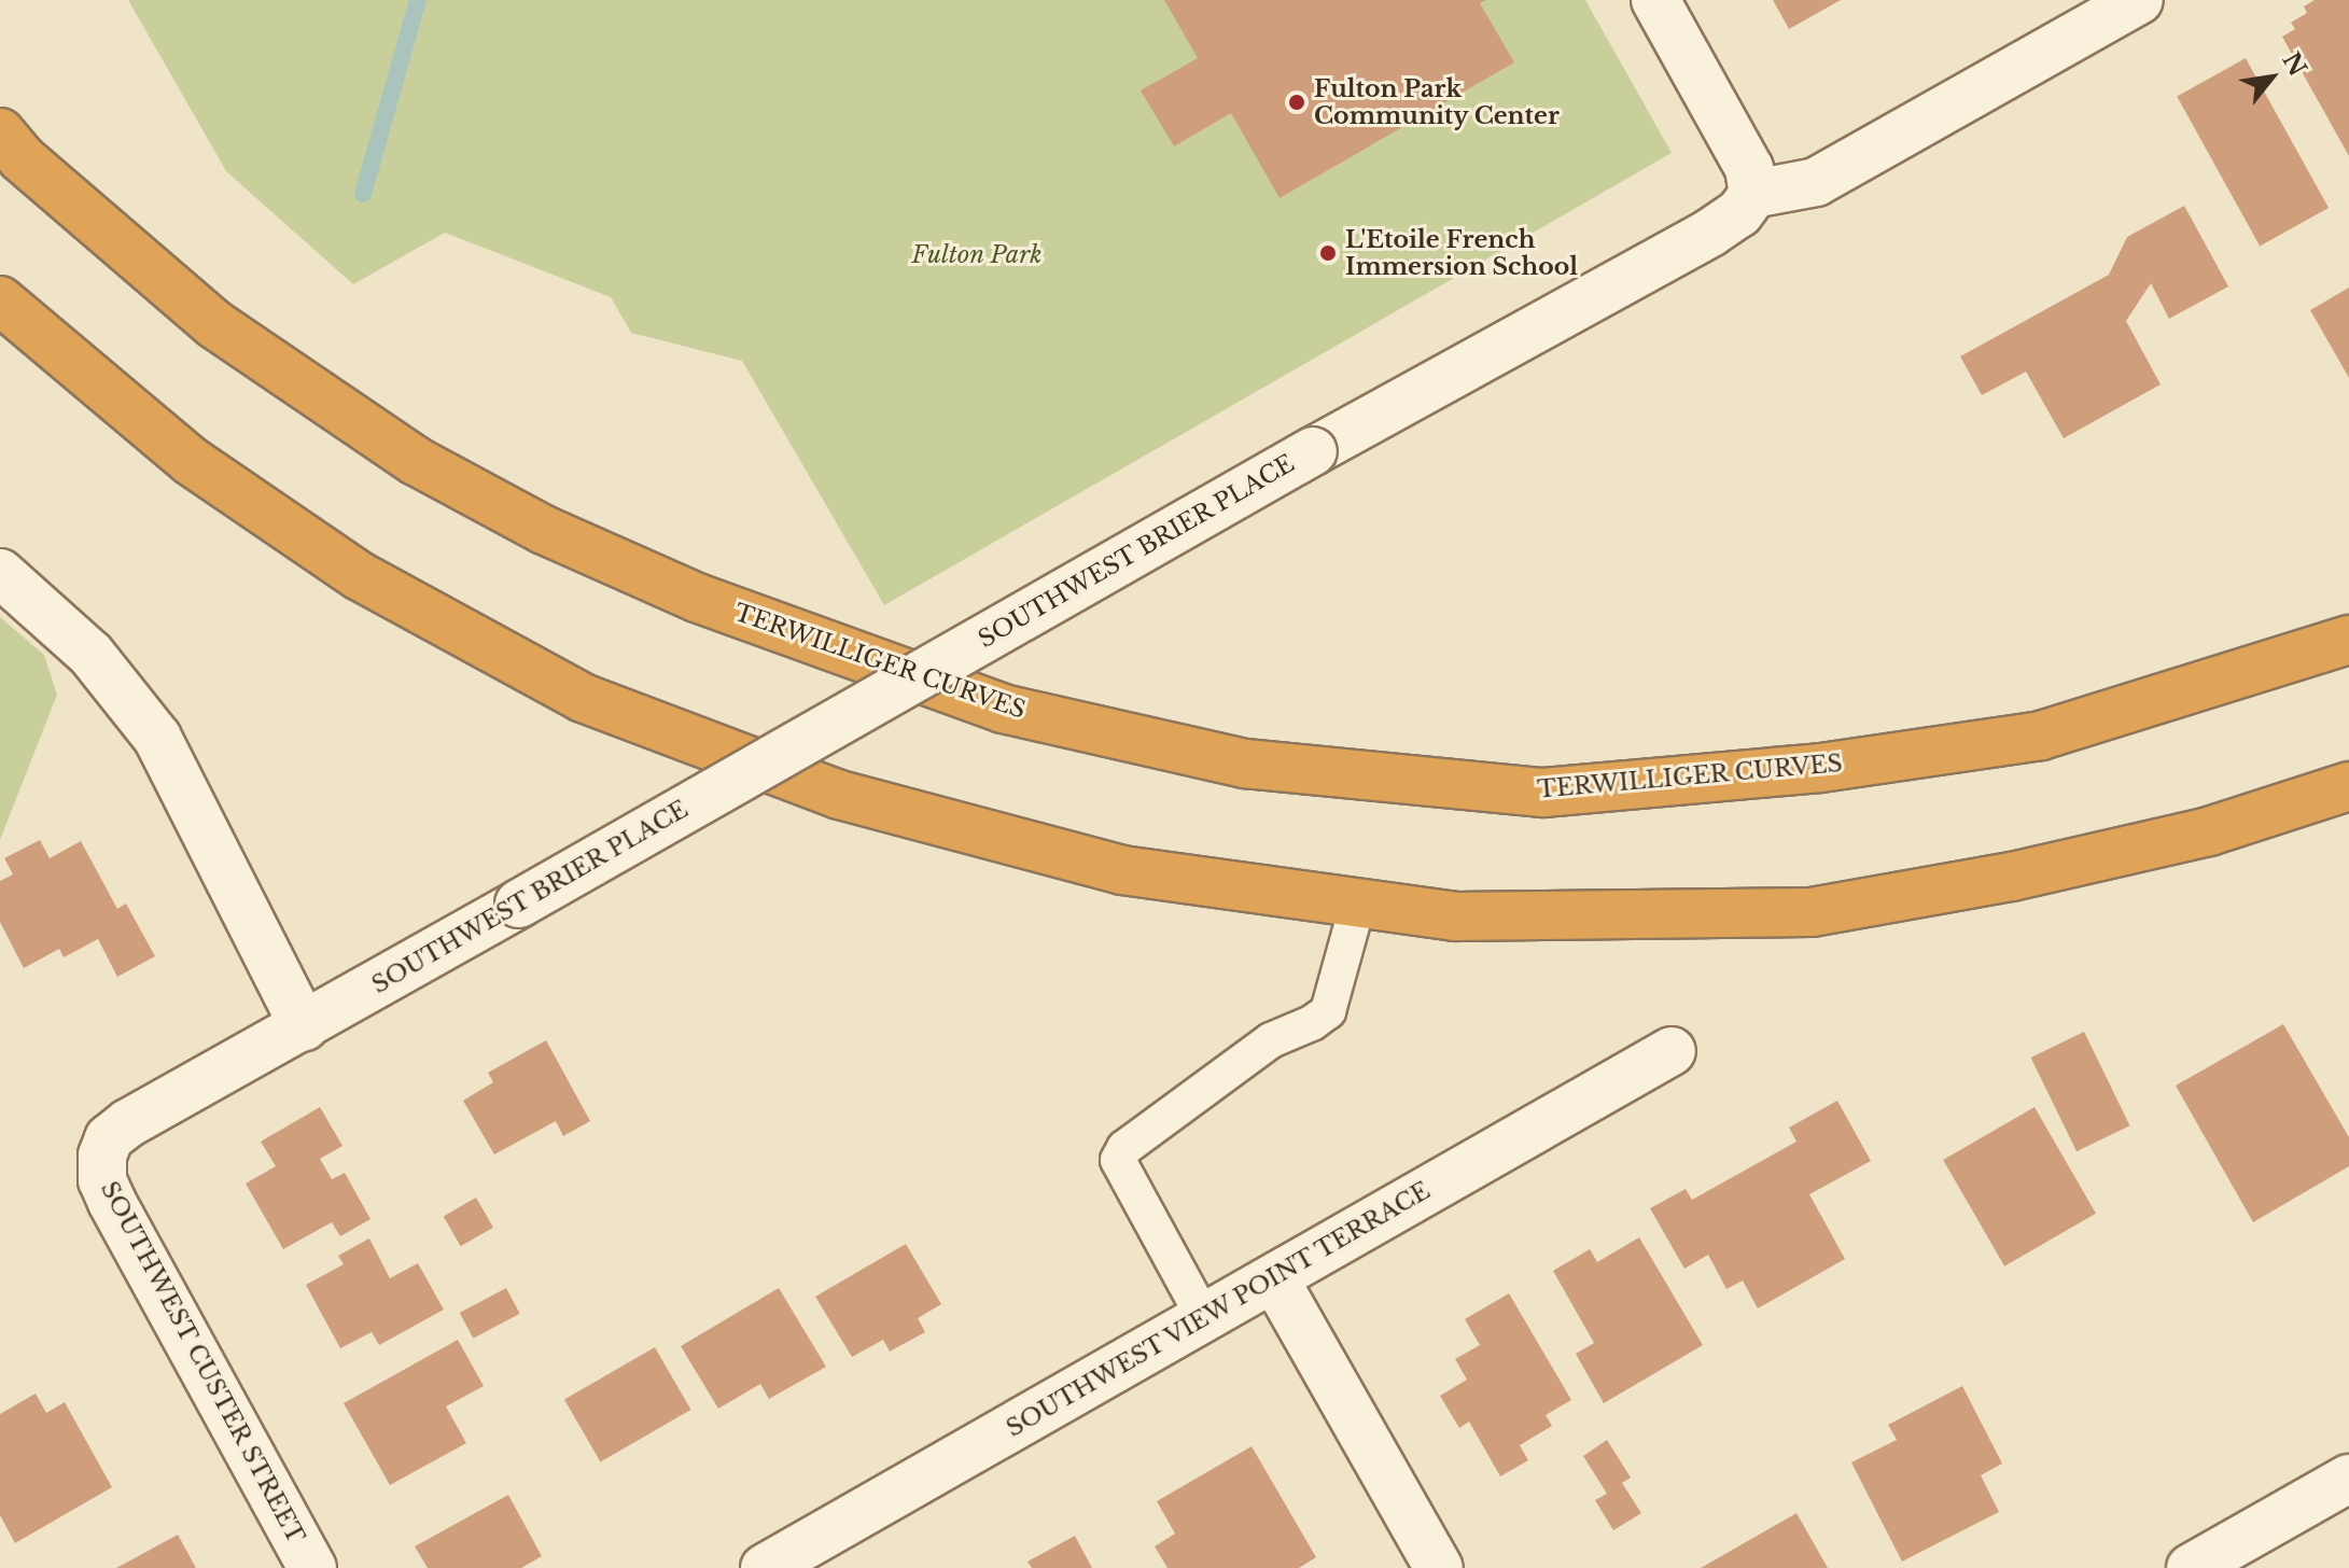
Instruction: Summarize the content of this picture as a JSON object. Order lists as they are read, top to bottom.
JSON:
{
  "streets": {
    "highway": ["TERWILLIGER CURVES"],
    "street": ["SOUTHWEST BRIER PLACE", "SOUTHWEST VIEW POINT TERRACE", "SOUTHWEST CUSTER STREET"]
  },
  "crossings": [
    ["SOUTHWEST BRIER PLACE", "SOUTHWEST CUSTER STREET"]
  ],
  "parks": ["Fulton Park"],
  "places": ["Fulton Park Community Center", "L'Etoile French Immersion School"],
  "north": "top right"
}
